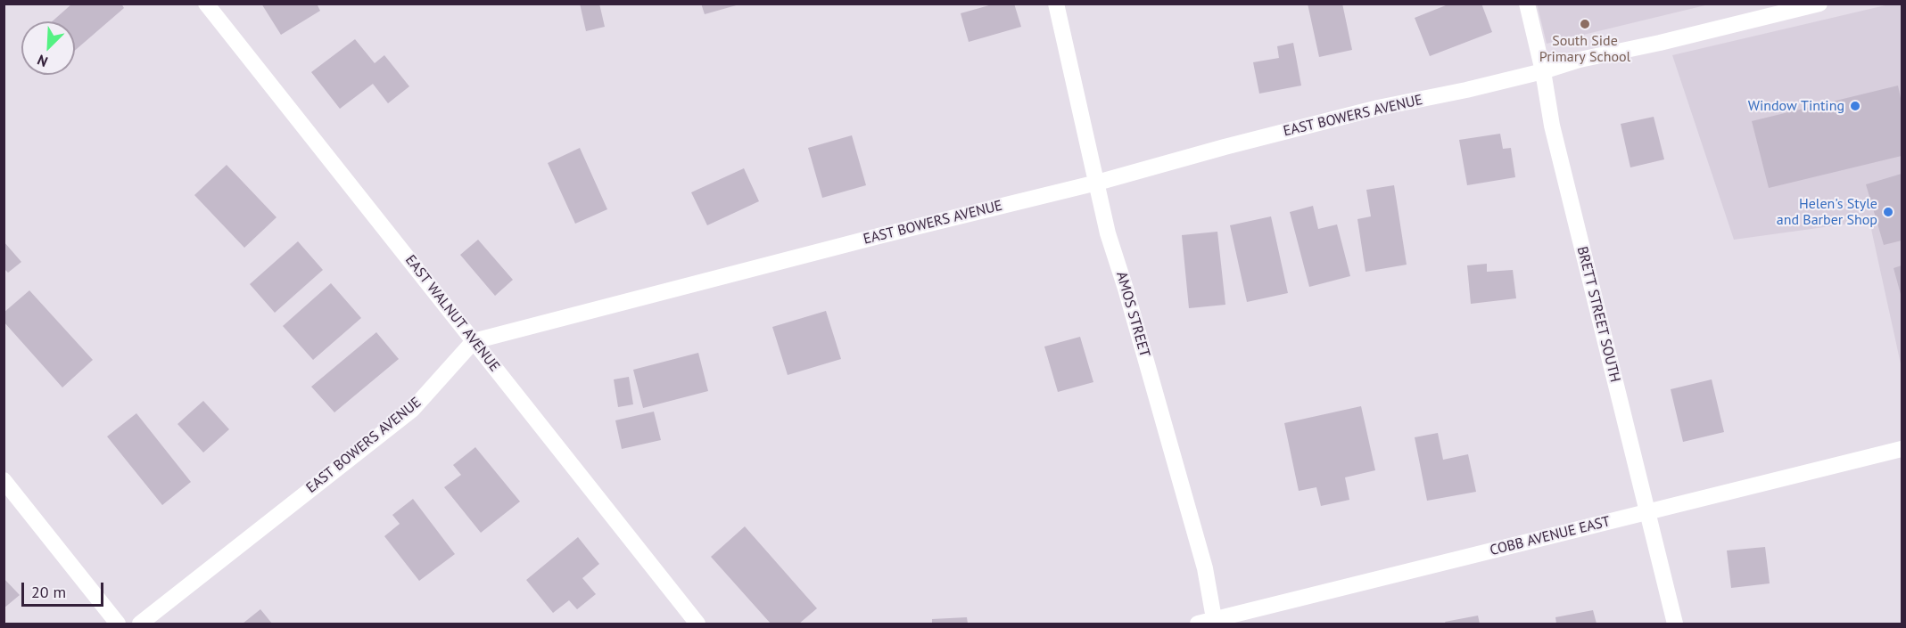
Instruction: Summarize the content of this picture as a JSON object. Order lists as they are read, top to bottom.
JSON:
{
  "streets": {
    "street": [
      "EAST BOWERS AVENUE",
      "EAST WALNUT AVENUE",
      "AMOS STREET",
      "BRETT STREET SOUTH",
      "COBB AVENUE EAST"
    ]
  },
  "crossings": [
    ["EAST BOWERS AVENUE", "EAST WALNUT AVENUE"],
    ["EAST BOWERS AVENUE", "AMOS STREET"],
    ["EAST BOWERS AVENUE", "BRETT STREET SOUTH"],
    ["AMOS STREET", "COBB AVENUE EAST"],
    ["BRETT STREET SOUTH", "COBB AVENUE EAST"]
  ],
  "places": ["South Side Primary School", "Window Tinting", "Helen's Style and Barber Shop"],
  "scale_bar": "20 m",
  "north": "bottom left"
}
